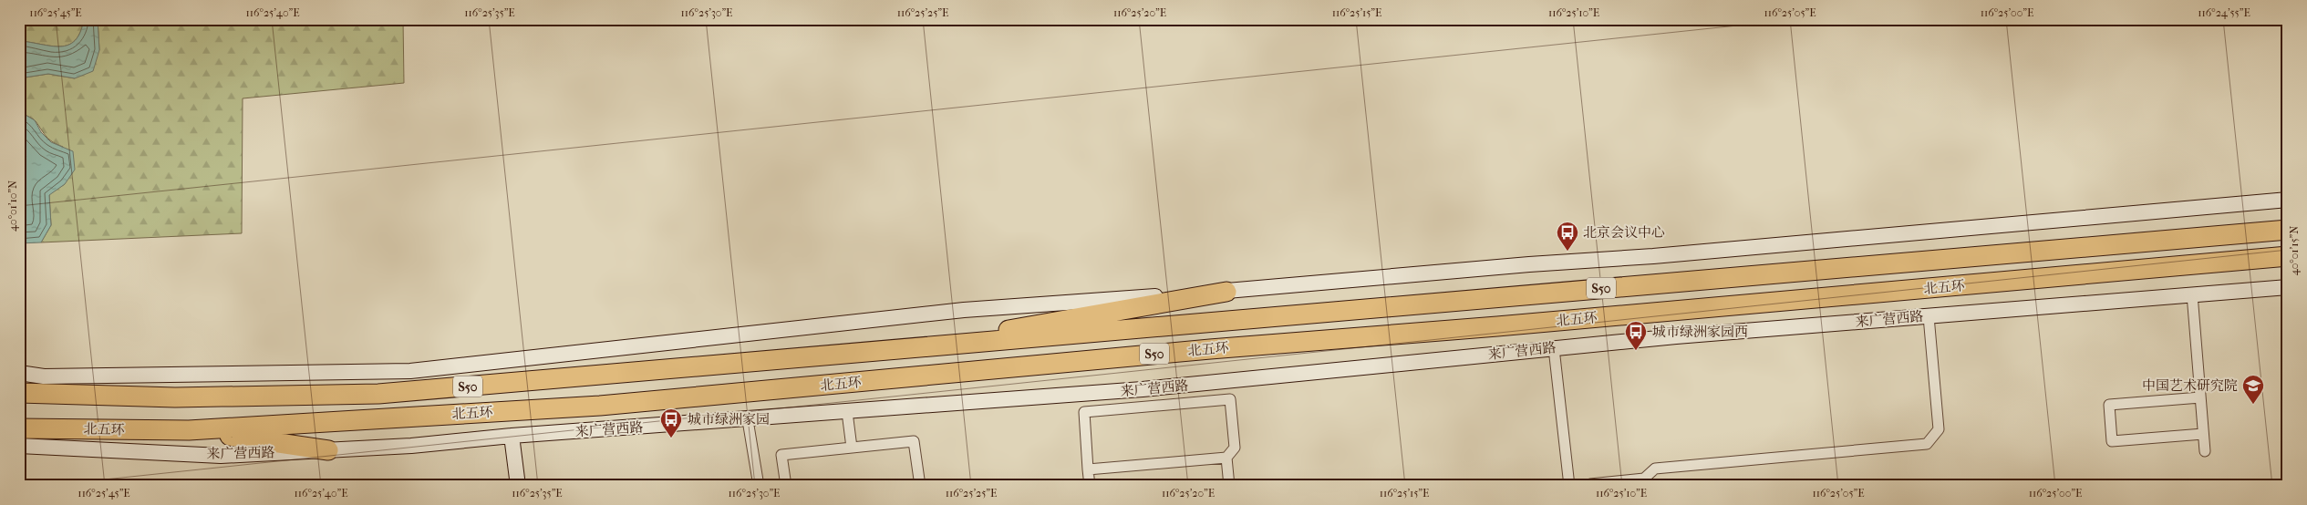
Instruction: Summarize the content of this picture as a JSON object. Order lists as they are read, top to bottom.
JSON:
{
  "streets": {
    "highway": ["北五环", "S50"],
    "street": ["来广营西路"]
  },
  "places": {
    "bus stop": ["北京会议中心", "城市绿洲家园西", "城市绿洲家园"],
    "school or university": ["中国艺术研究院"]
  },
  "coordinates": [
    "116°25'45\"E",
    "116°25'40\"E",
    "116°25'35\"E",
    "116°25'30\"E",
    "116°25'25\"E",
    "116°25'20\"E",
    "116°25'15\"E",
    "116°25'10\"E",
    "116°25'05\"E",
    "116°25'00\"E",
    "116°24'55\"E",
    "40°01'10\"N",
    "40°01'15\"N"
  ]
}
